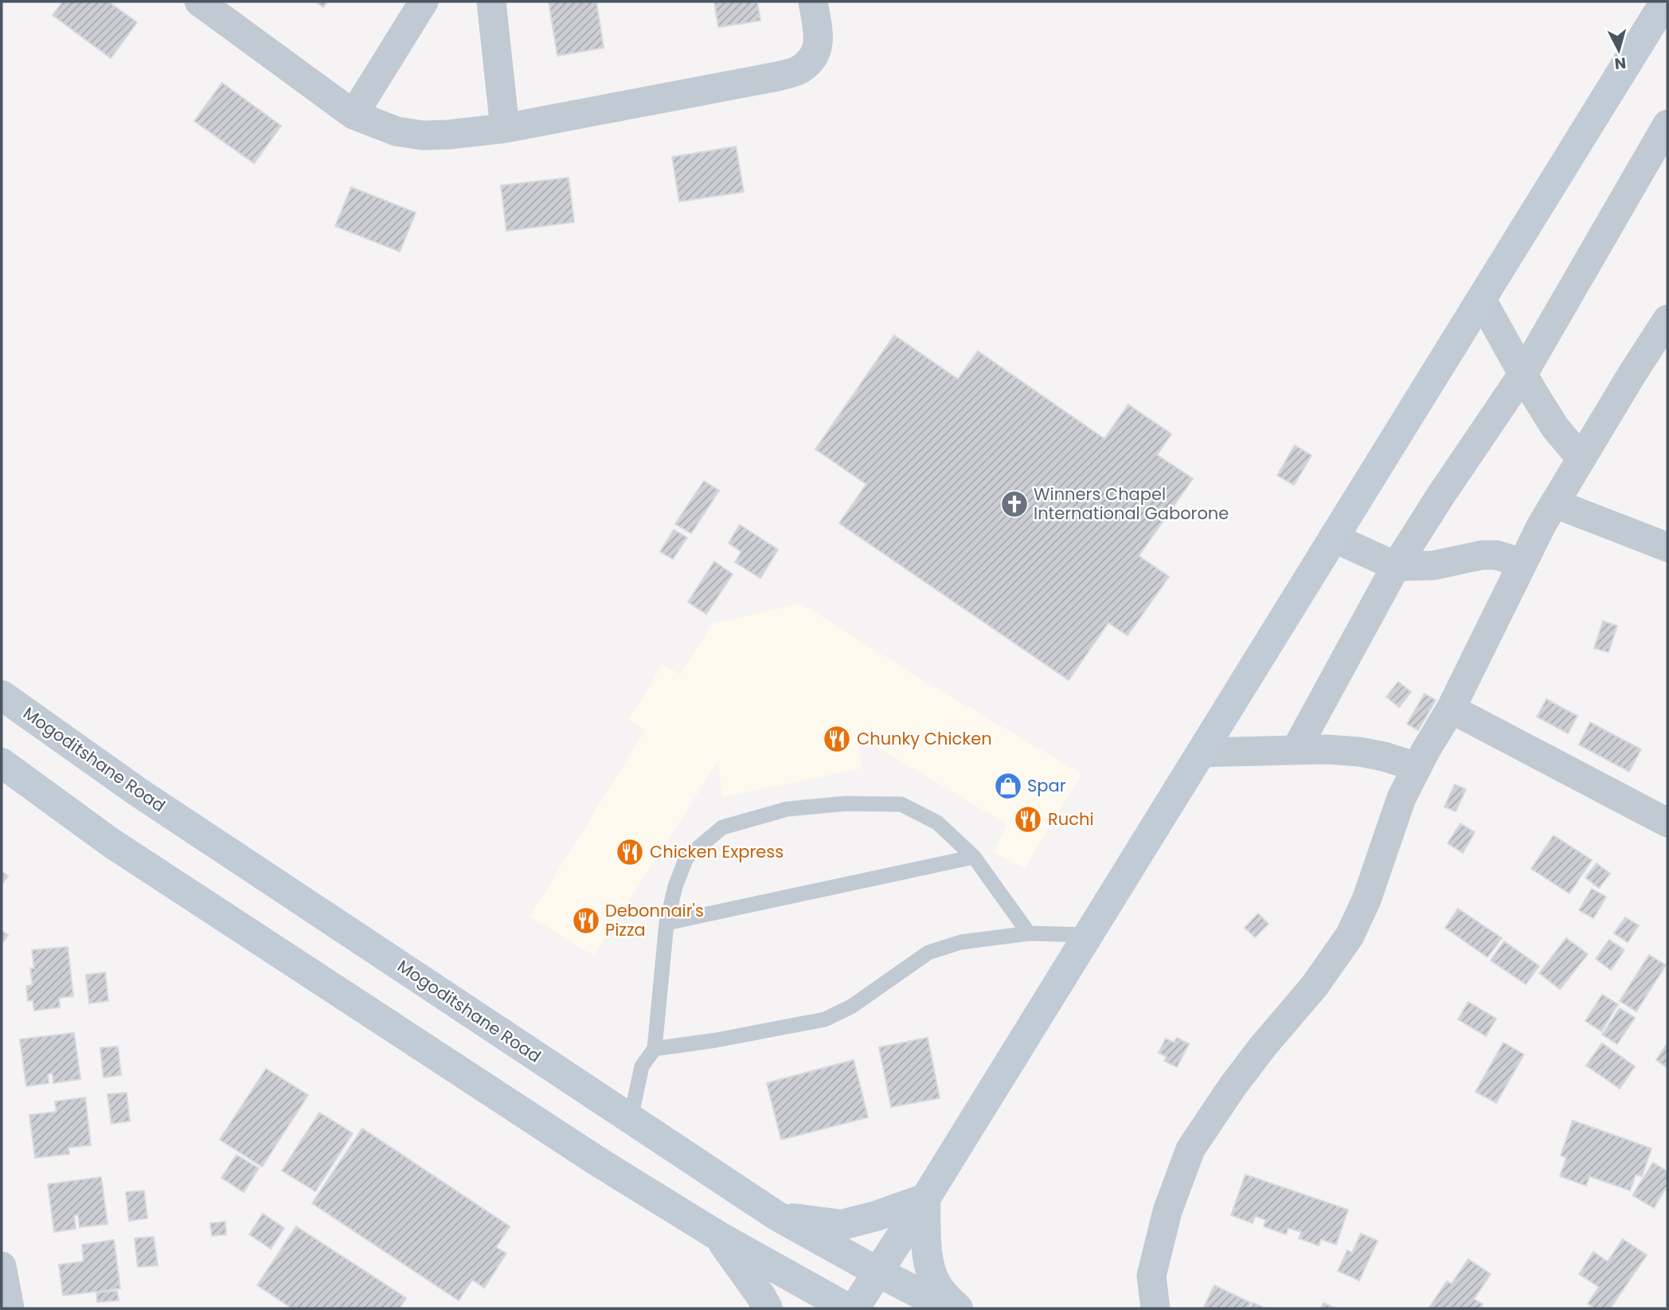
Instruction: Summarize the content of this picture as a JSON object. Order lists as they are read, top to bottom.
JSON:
{
  "streets": {
    "main road": ["Mogoditshane Road"]
  },
  "places": {
    "church": ["Winners Chapel International Gaborone"],
    "restaurant": [
      "Chunky Chicken",
      "Ruchi",
      "Chicken Express",
      "Debonnair's Pizza"
    ],
    "shop": ["Spar"]
  },
  "north": "bottom"
}
